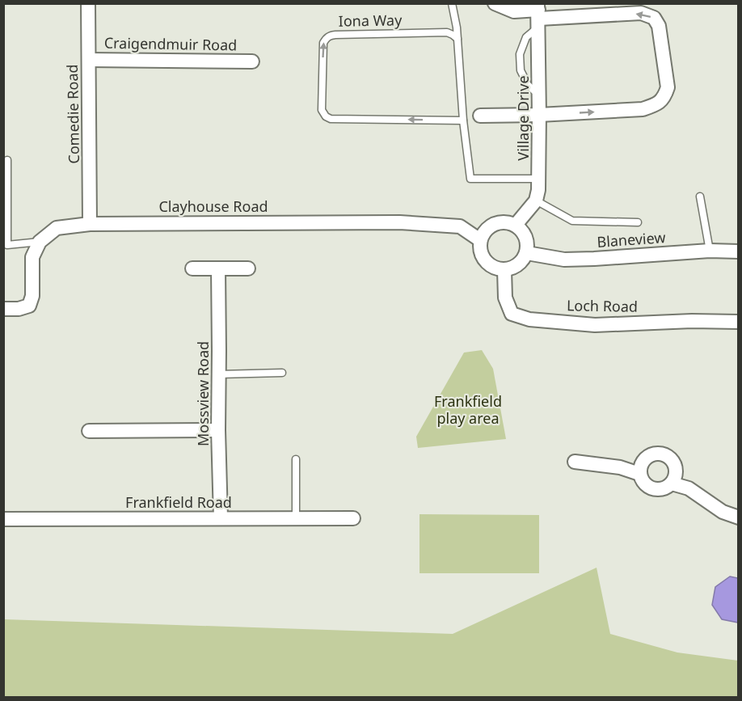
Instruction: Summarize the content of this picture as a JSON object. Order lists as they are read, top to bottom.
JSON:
{
  "streets": {
    "street": [
      "Craigendmuir Road",
      "Comedie Road",
      "Village Drive",
      "Clayhouse Road",
      "Blaneview",
      "Loch Road",
      "Mossview Road",
      "Frankfield Road"
    ],
    "lane": ["Iona Way"]
  },
  "crossings": [
    ["Craigendmuir Road", "Comedie Road"],
    ["Comedie Road", "Clayhouse Road"],
    ["Clayhouse Road", "Blaneview"],
    ["Clayhouse Road", "Loch Road"],
    ["Blaneview", "Loch Road"],
    ["Mossview Road", "Frankfield Road"]
  ],
  "parks": ["Frankfield play area"]
}
